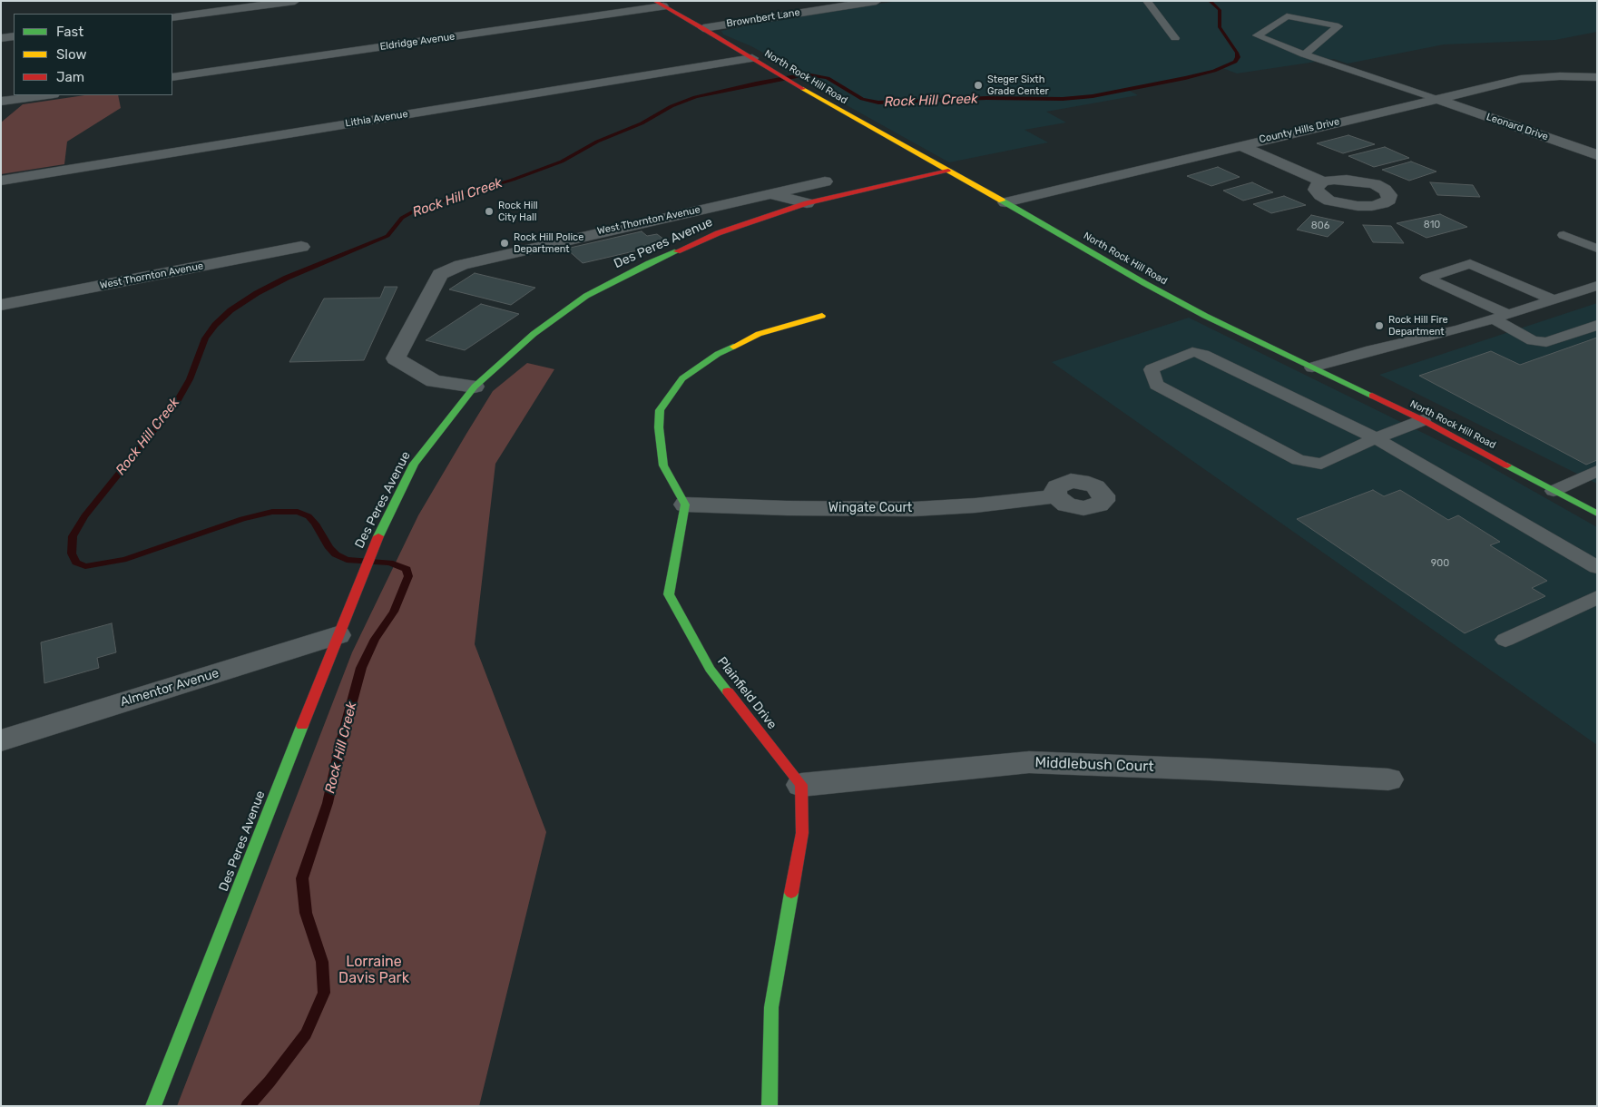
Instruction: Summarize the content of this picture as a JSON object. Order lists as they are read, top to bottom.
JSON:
{
  "streets": {
    "street": [
      "Brownbert Lane",
      "Eldridge Avenue",
      "North Rock Hill Road",
      "Lithia Avenue",
      "Leonard Drive",
      "County Hills Drive",
      "West Thornton Avenue",
      "Des Peres Avenue",
      "Wingate Court",
      "Almentor Avenue",
      "Plainfield Drive",
      "Middlebush Court"
    ]
  },
  "crossings": [
    ["Brownbert Lane", "North Rock Hill Road"],
    ["Eldridge Avenue", "North Rock Hill Road"],
    ["North Rock Hill Road", "Lithia Avenue"],
    ["North Rock Hill Road", "County Hills Drive"],
    ["North Rock Hill Road", "Des Peres Avenue"],
    ["Leonard Drive", "County Hills Drive"],
    ["West Thornton Avenue", "Des Peres Avenue"],
    ["Des Peres Avenue", "Almentor Avenue"],
    ["Wingate Court", "Plainfield Drive"],
    ["Plainfield Drive", "Middlebush Court"]
  ],
  "water": ["Rock Hill Creek"],
  "parks": ["Lorraine Davis Park"],
  "places": [
    "Steger Sixth Grade Center",
    "Rock Hill City Hall",
    "Rock Hill Police Department",
    "Rock Hill Fire Department"
  ],
  "house_numbers": ["810", "806", "900"],
  "legend": ["Fast", "Slow", "Jam"]
}
